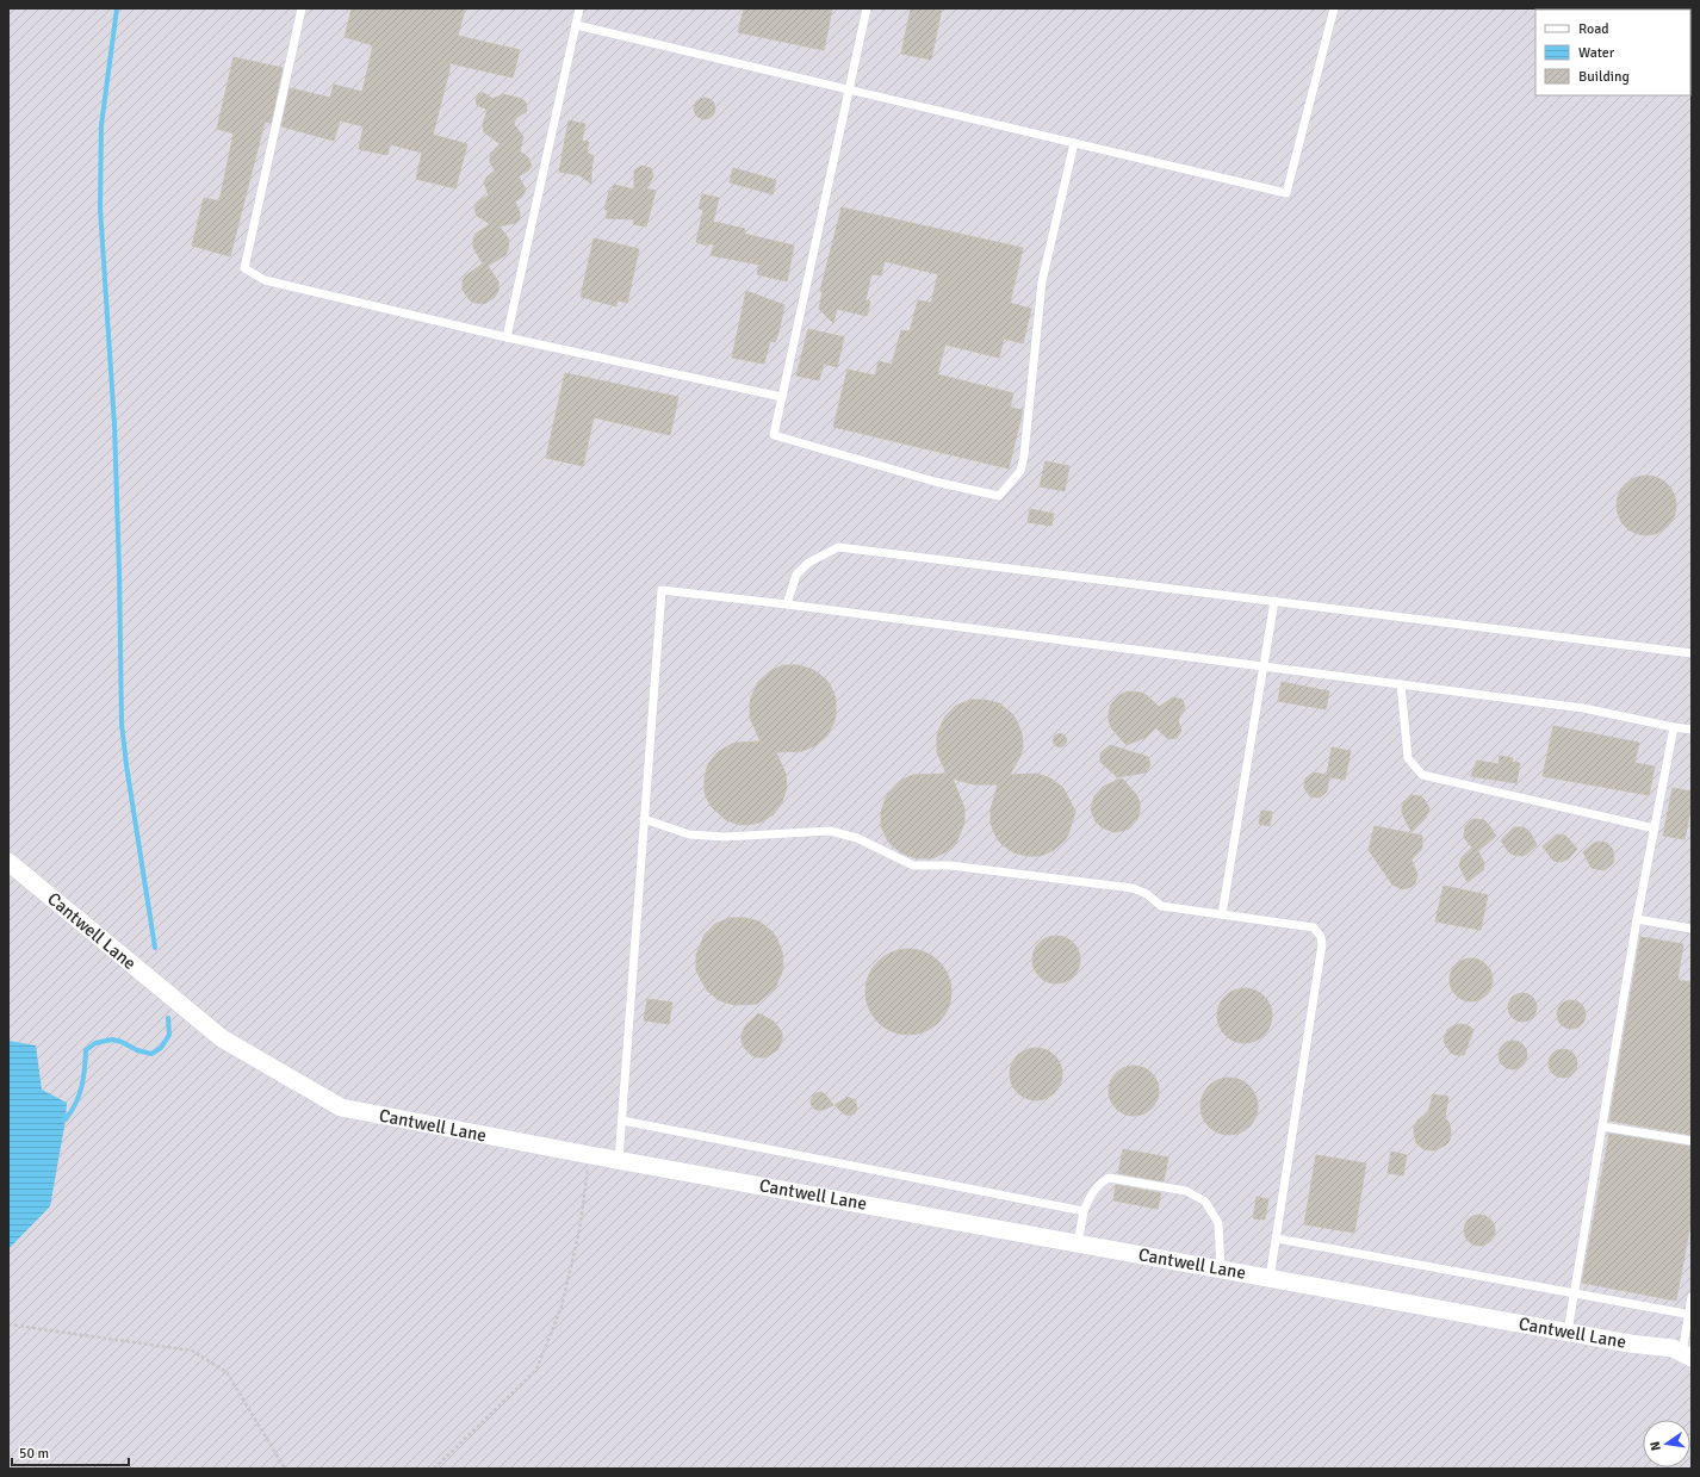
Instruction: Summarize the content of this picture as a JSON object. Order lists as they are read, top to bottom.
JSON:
{
  "streets": {
    "street": ["Cantwell Lane"]
  },
  "legend": ["Road", "Water", "Building"],
  "scale_bar": "50 m",
  "north": "left"
}
